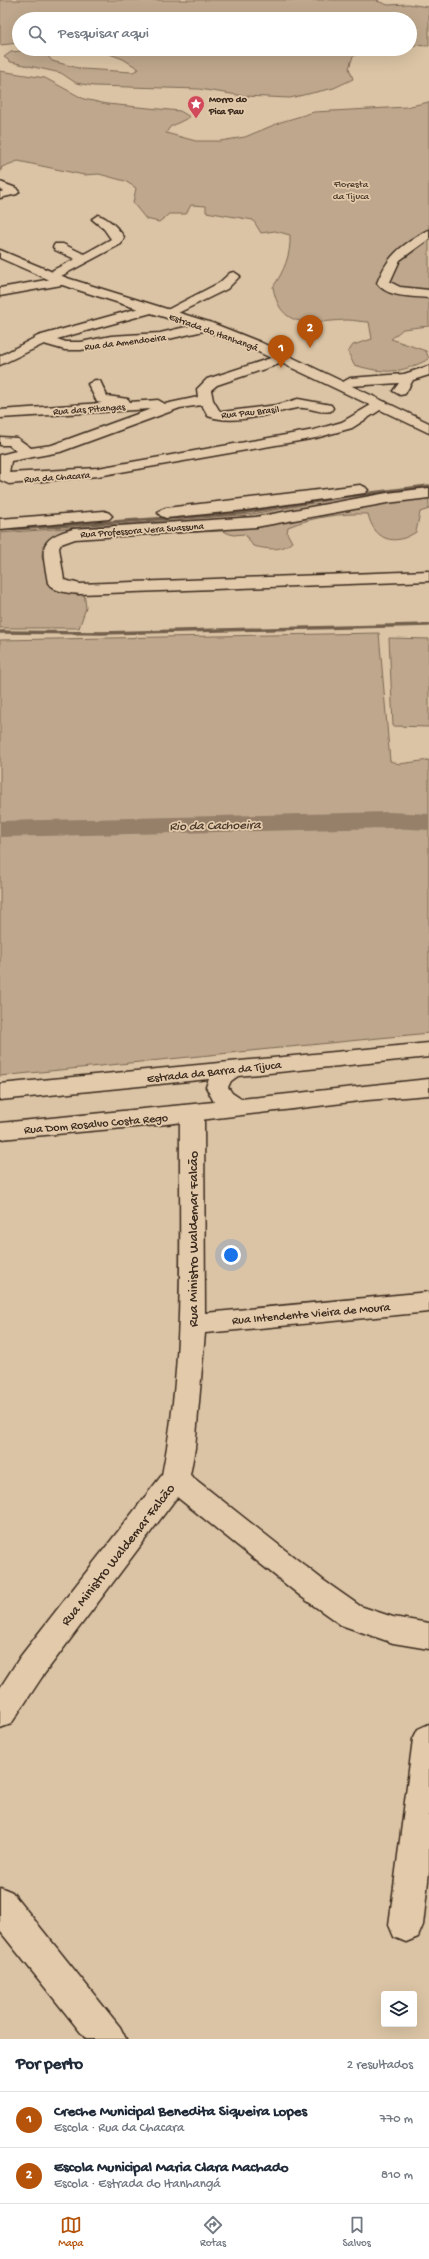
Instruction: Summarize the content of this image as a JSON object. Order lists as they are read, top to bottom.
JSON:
{
  "streets": {
    "street": [
      "Estrada do Itanhangá",
      "Rua da Amendoeira",
      "Rua das Pitangas",
      "Rua Pau Brasil",
      "Rua da Chacara",
      "Rua Professora Vera Suassuna",
      "Estrada da Barra da Tijuca",
      "Rua Dom Rosalvo Costa Rego",
      "Rua Ministro Waldemar Falcão",
      "Rua Intendente Vieira de Moura"
    ]
  },
  "crossings": [
    ["Estrada do Itanhangá", "Rua da Amendoeira"],
    ["Estrada do Itanhangá", "Rua da Chacara"],
    ["Rua das Pitangas", "Rua da Chacara"],
    ["Rua Pau Brasil", "Rua da Chacara"],
    ["Rua Dom Rosalvo Costa Rego", "Rua Ministro Waldemar Falcão"],
    ["Rua Ministro Waldemar Falcão", "Rua Intendente Vieira de Moura"]
  ],
  "water": ["Rio da Cachoeira"],
  "parks": ["Floresta da Tijuca"],
  "places": {
    "place": ["Morro do Pica Pau"]
  },
  "page": {
    "search": "Pesquisar aqui",
    "pins": ["2", "1"],
    "heading": ["Por perto", "2 resultados"],
    "list": [
      {
        "mark": "1",
        "name": "Creche Municipal Benedita Siqueira Lopes",
        "note": "Escola · Rua da Chacara",
        "value": "770 m"
      },
      {
        "mark": "2",
        "name": "Escola Municipal Maria Clara Machado",
        "note": "Escola · Estrada do Itanhangá",
        "value": "810 m"
      }
    ],
    "nav": ["Mapa", "Rotas", "Salvos"]
  }
}
